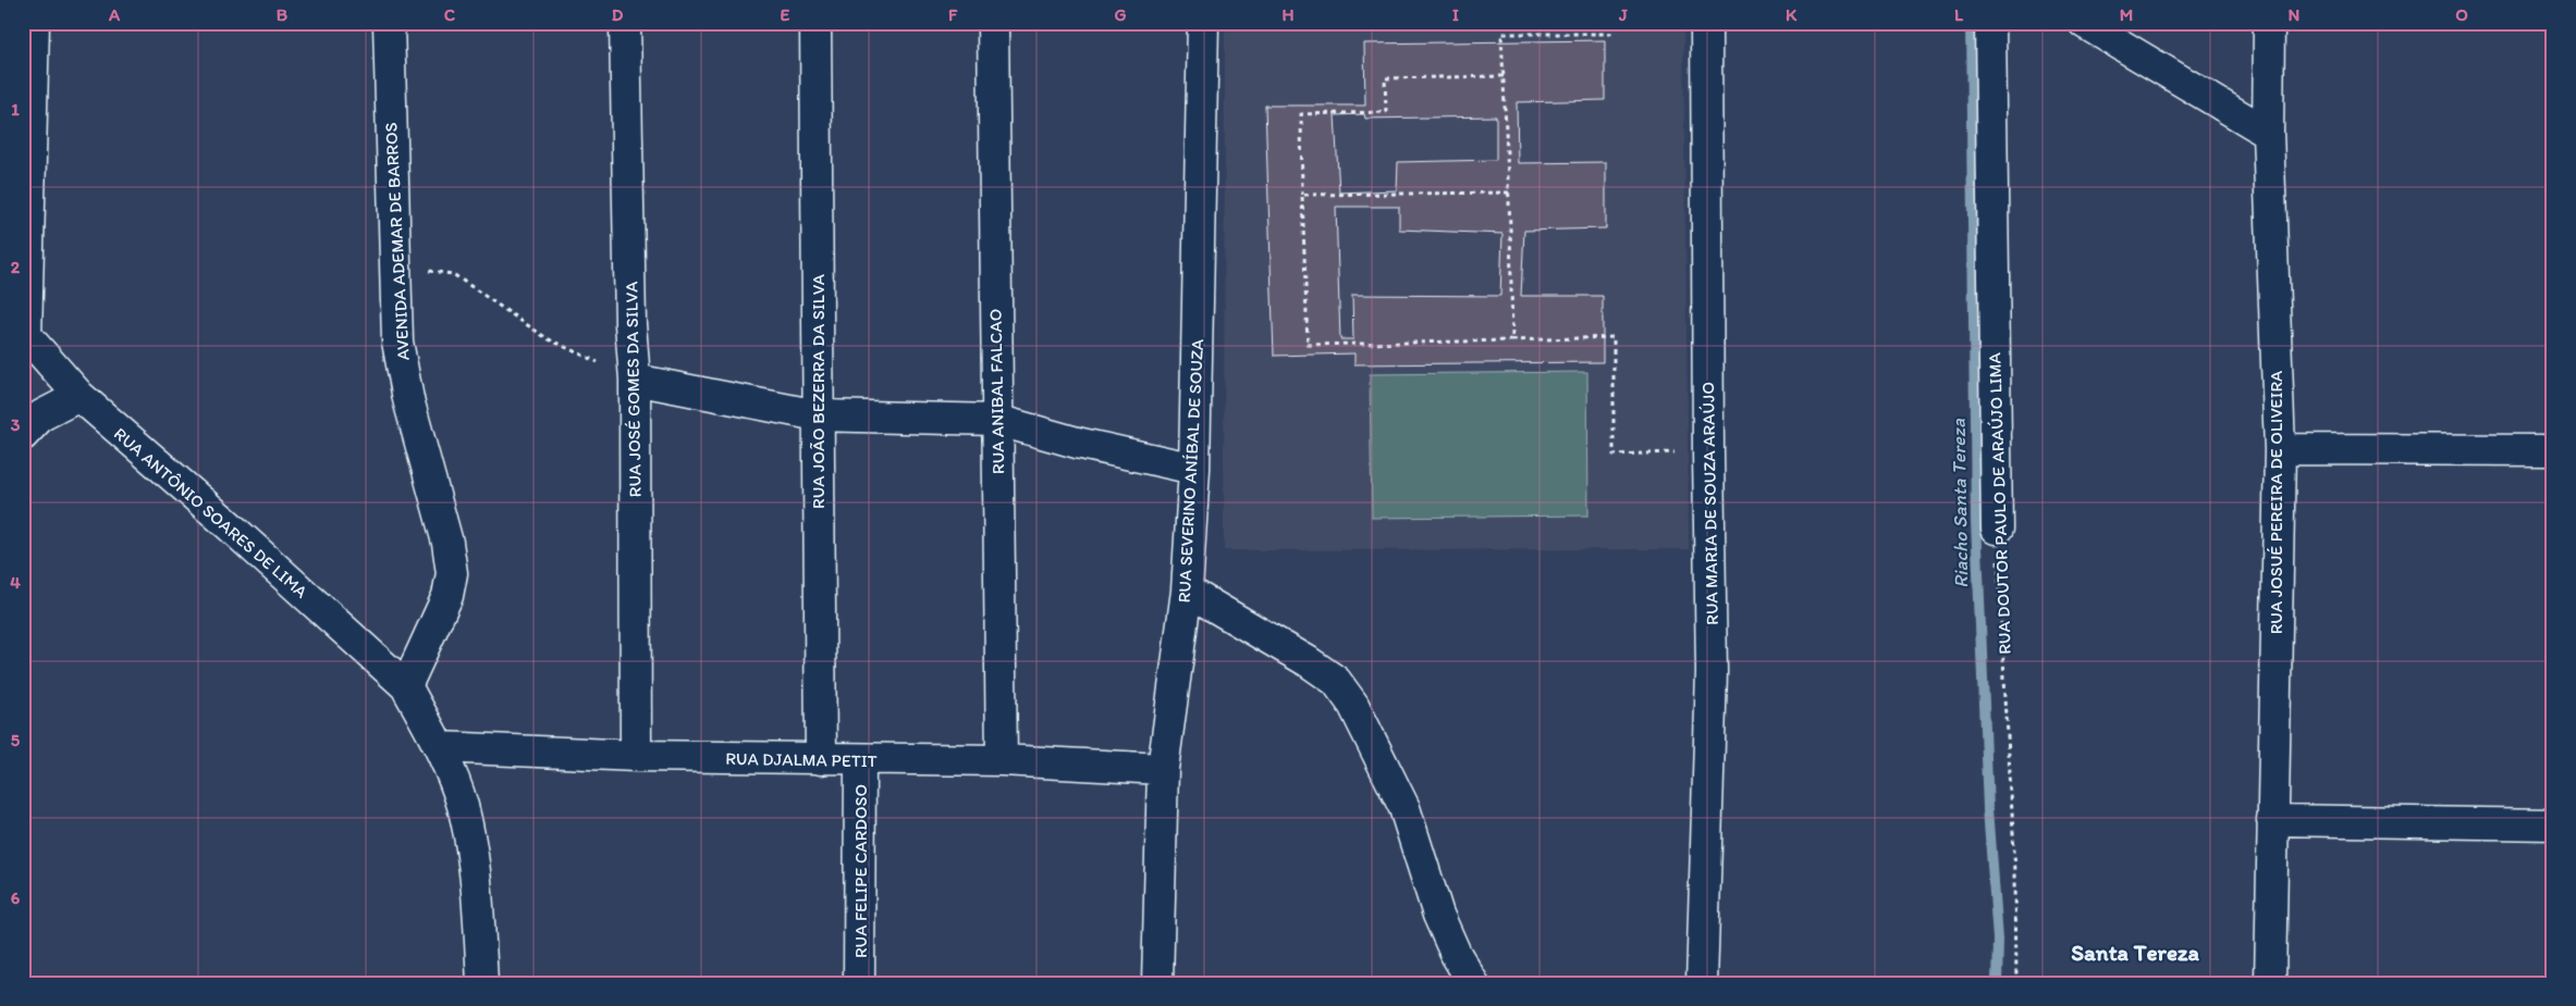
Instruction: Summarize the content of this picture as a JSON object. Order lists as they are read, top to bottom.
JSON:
{
  "streets": {
    "street": [
      "AVENIDA ADEMAR DE BARROS",
      "RUA JOSÉ GOMES DA SILVA",
      "RUA JOÃO BEZERRA DA SILVA",
      "RUA ANIBAL FALCAO",
      "RUA SEVERINO ANÍBAL DE SOUZA",
      "RUA JOSUÉ PEREIRA DE OLIVEIRA",
      "RUA MARIA DE SOUZA ARAÚJO",
      "RUA DOUTOR PAULO DE ARAÚJO LIMA",
      "RUA ANTÔNIO SOARES DE LIMA",
      "RUA DJALMA PETIT",
      "RUA FELIPE CARDOSO"
    ]
  },
  "crossings": [
    ["AVENIDA ADEMAR DE BARROS", "RUA ANTÔNIO SOARES DE LIMA"],
    ["RUA JOSÉ GOMES DA SILVA", "RUA DJALMA PETIT"],
    ["RUA JOÃO BEZERRA DA SILVA", "RUA DJALMA PETIT"],
    ["RUA ANIBAL FALCAO", "RUA DJALMA PETIT"],
    ["RUA SEVERINO ANÍBAL DE SOUZA", "RUA DJALMA PETIT"],
    ["RUA DJALMA PETIT", "RUA FELIPE CARDOSO"]
  ],
  "districts": ["Santa Tereza"],
  "water": ["Riacho Santa Tereza"],
  "grid": {
    "columns": [
      "A",
      "B",
      "C",
      "D",
      "E",
      "F",
      "G",
      "H",
      "I",
      "J",
      "K",
      "L",
      "M",
      "N",
      "O"
    ],
    "rows": [
      "1",
      "2",
      "3",
      "4",
      "5",
      "6"
    ]
  }
}
